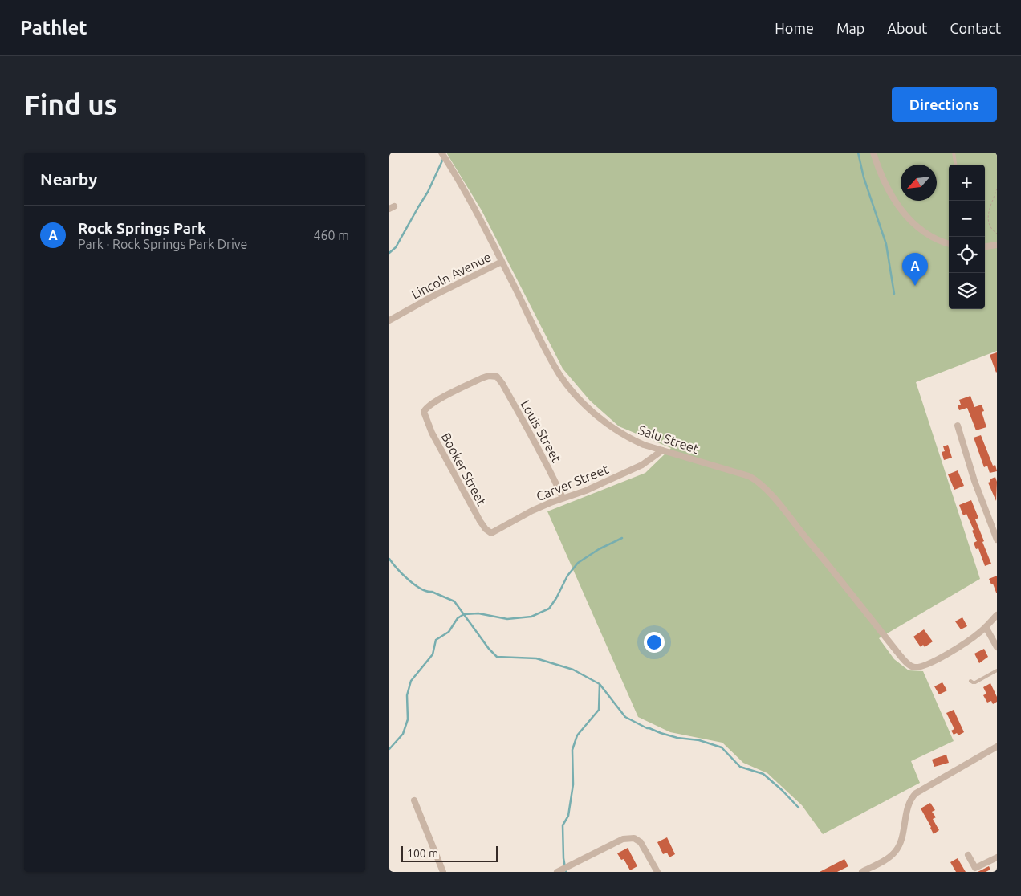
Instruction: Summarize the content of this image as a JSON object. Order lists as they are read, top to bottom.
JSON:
{
  "streets": {
    "street": [
      "Lincoln Avenue",
      "Louis Street",
      "Salu Street",
      "Booker Street",
      "Carver Street"
    ]
  },
  "crossings": [
    ["Lincoln Avenue", "Salu Street"],
    ["Louis Street", "Booker Street"],
    ["Louis Street", "Carver Street"],
    ["Salu Street", "Carver Street"],
    ["Booker Street", "Carver Street"]
  ],
  "scale_bar": "100 m",
  "north": "bottom left",
  "page": {
    "header": "Pathlet",
    "nav": [
      "Home",
      "Map",
      "About",
      "Contact"
    ],
    "buttons": "Directions",
    "title": "Find us",
    "heading": "Nearby",
    "map_buttons": ["+", "−"],
    "list": [
      {
        "mark": "A",
        "name": "Rock Springs Park",
        "note": "Park · Rock Springs Park Drive",
        "value": "460 m"
      }
    ],
    "pins": "A",
    "scale": "100 m"
  }
}
